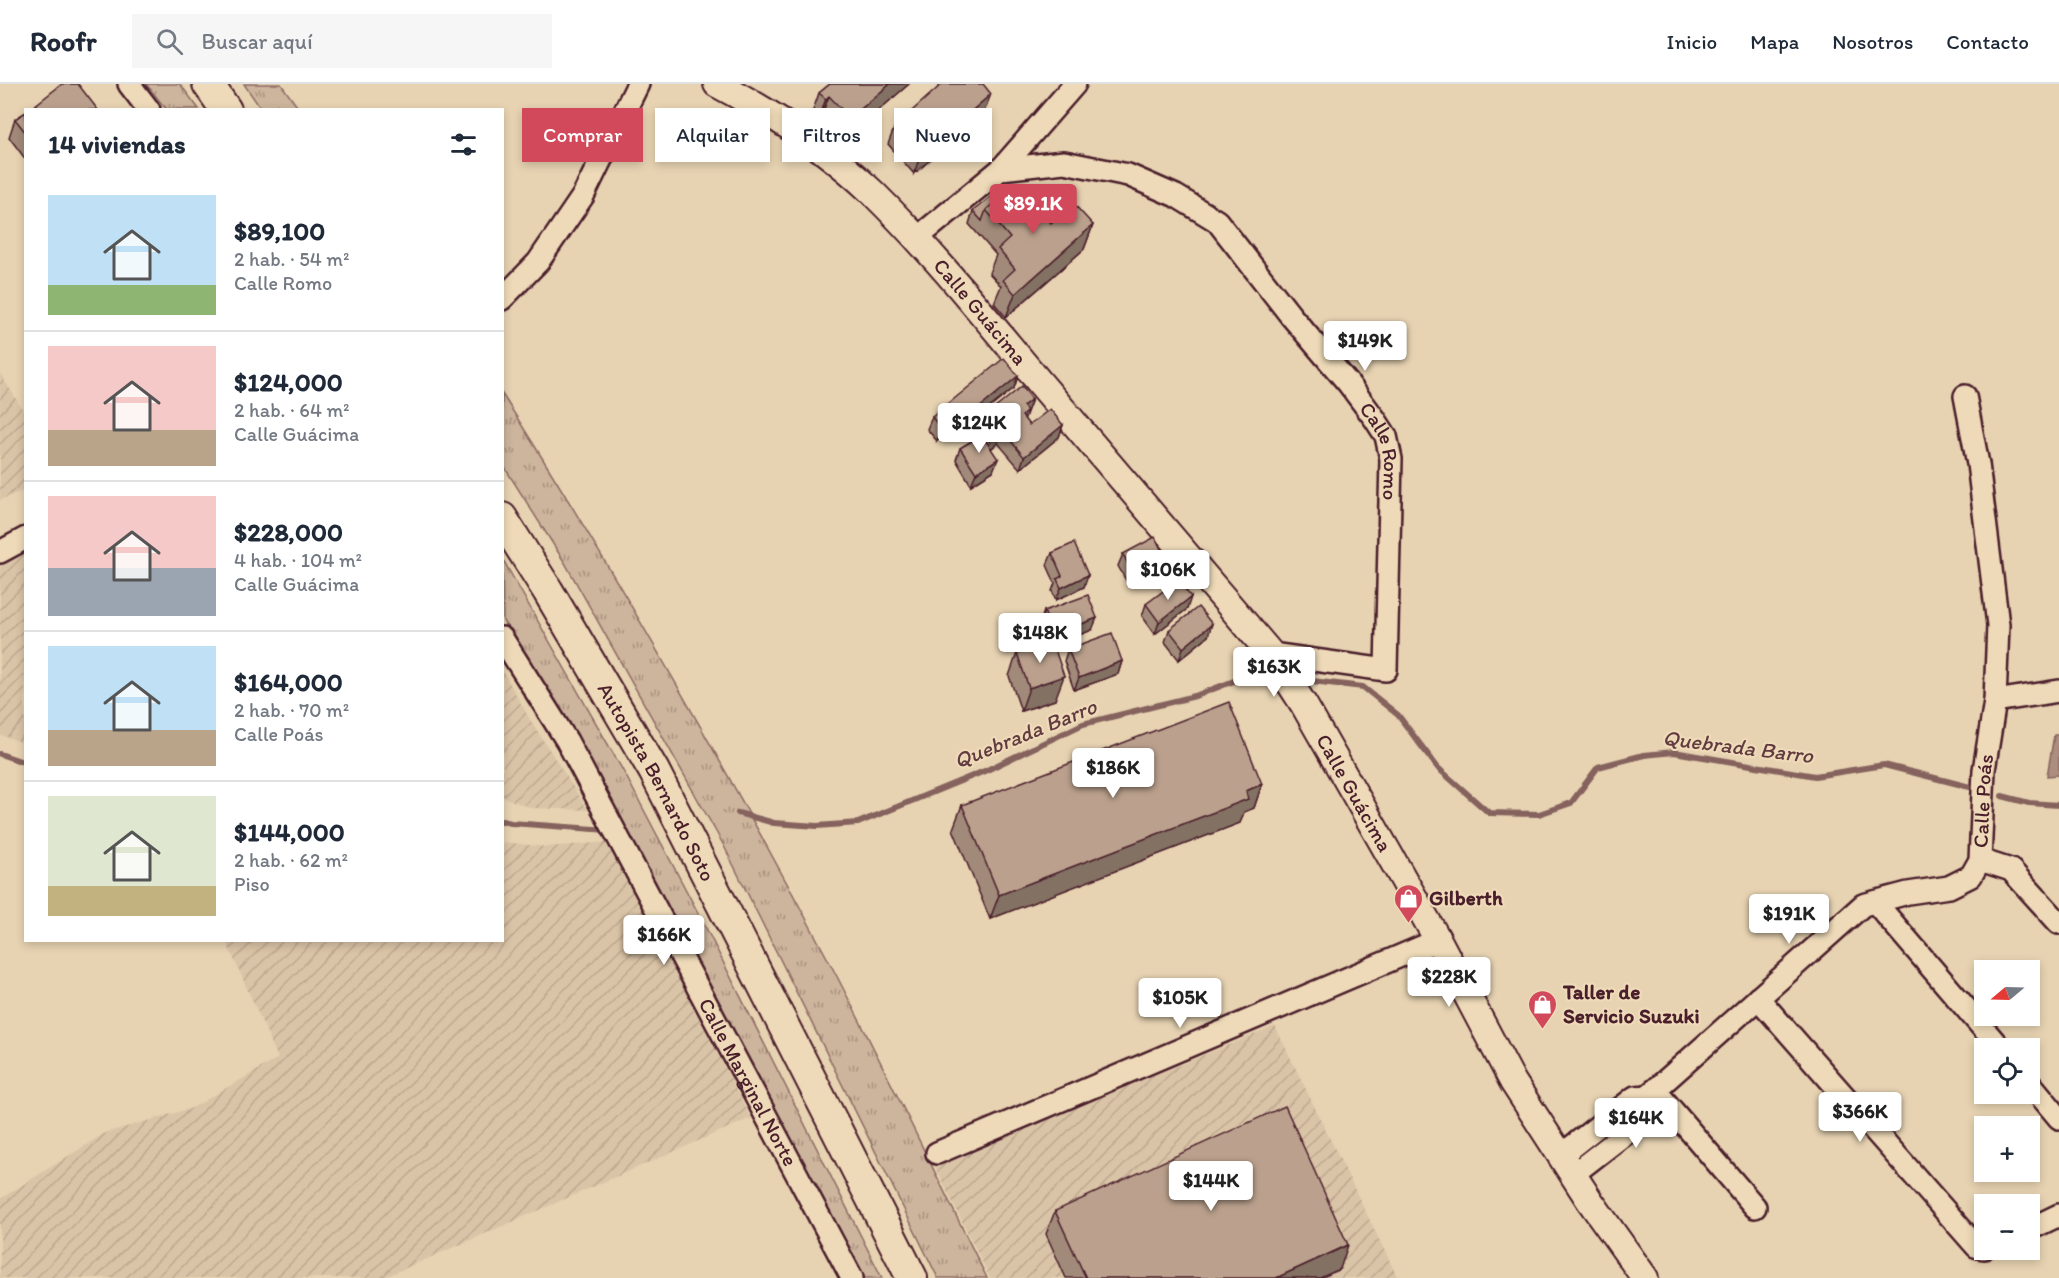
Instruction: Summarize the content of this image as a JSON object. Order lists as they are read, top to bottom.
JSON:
{
  "streets": {
    "highway": ["Autopista Bernardo Soto"],
    "main road": ["Calle Guácima"],
    "street": ["Calle Romo", "Calle Poás", "Calle Marginal Norte"]
  },
  "crossings": [
    ["Calle Guácima", "Calle Romo"],
    ["Calle Guácima", "Calle Poás"]
  ],
  "water": ["Quebrada Barro"],
  "places": {
    "shop": ["Gilberth", "Taller de Servicio Suzuki"]
  },
  "north": "left",
  "page": {
    "header": "Roofr",
    "search": "Buscar aquí",
    "nav": [
      "Inicio",
      "Mapa",
      "Nosotros",
      "Contacto"
    ],
    "chip": [
      "Comprar",
      "Alquilar",
      "Filtros",
      "Nuevo"
    ],
    "heading": "14 viviendas",
    "list": [
      {
        "name": "$89,100",
        "note": "2 hab. · 54 m² · Calle Romo"
      },
      {
        "name": "$124,000",
        "note": "2 hab. · 64 m² · Calle Guácima"
      },
      {
        "name": "$228,000",
        "note": "4 hab. · 104 m² · Calle Guácima"
      },
      {
        "name": "$164,000",
        "note": "2 hab. · 70 m² · Calle Poás"
      },
      {
        "name": "$144,000",
        "note": "2 hab. · 62 m² · Piso"
      }
    ],
    "price": [
      "$89.1K",
      "$149K",
      "$124K",
      "$106K",
      "$148K",
      "$163K",
      "$186K",
      "$191K",
      "$166K",
      "$228K",
      "$105K",
      "$366K",
      "$164K",
      "$144K"
    ],
    "map_buttons": ["+", "−"]
  }
}
